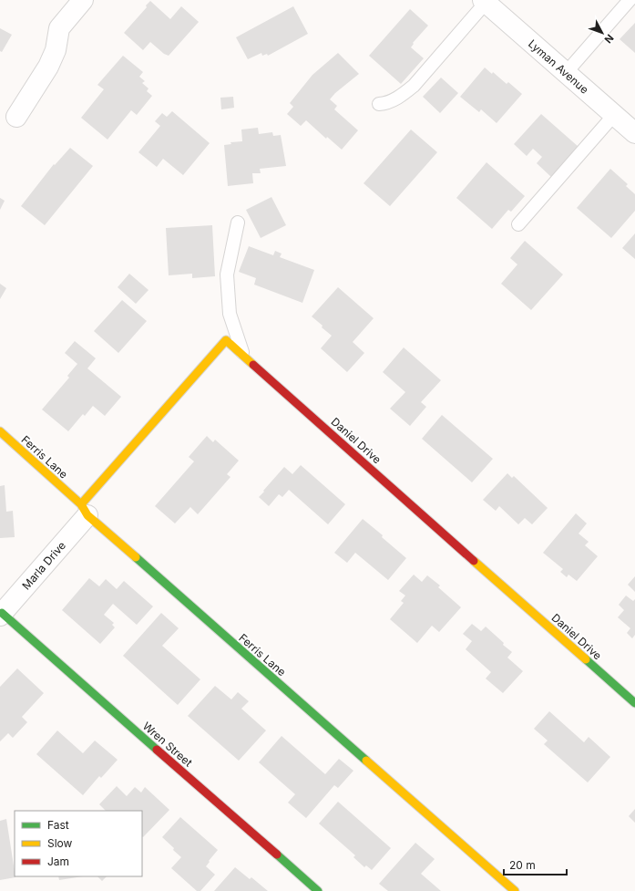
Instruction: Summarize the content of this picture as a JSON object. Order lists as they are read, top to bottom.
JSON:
{
  "streets": {
    "street": [
      "Lyman Avenue",
      "Daniel Drive",
      "Ferris Lane",
      "Marla Drive",
      "Wren Street"
    ]
  },
  "crossings": [
    ["Daniel Drive", "Ferris Lane"],
    ["Daniel Drive", "Marla Drive"],
    ["Ferris Lane", "Marla Drive"],
    ["Marla Drive", "Wren Street"]
  ],
  "legend": ["Fast", "Slow", "Jam"],
  "scale_bar": "20 m",
  "north": "bottom right"
}
